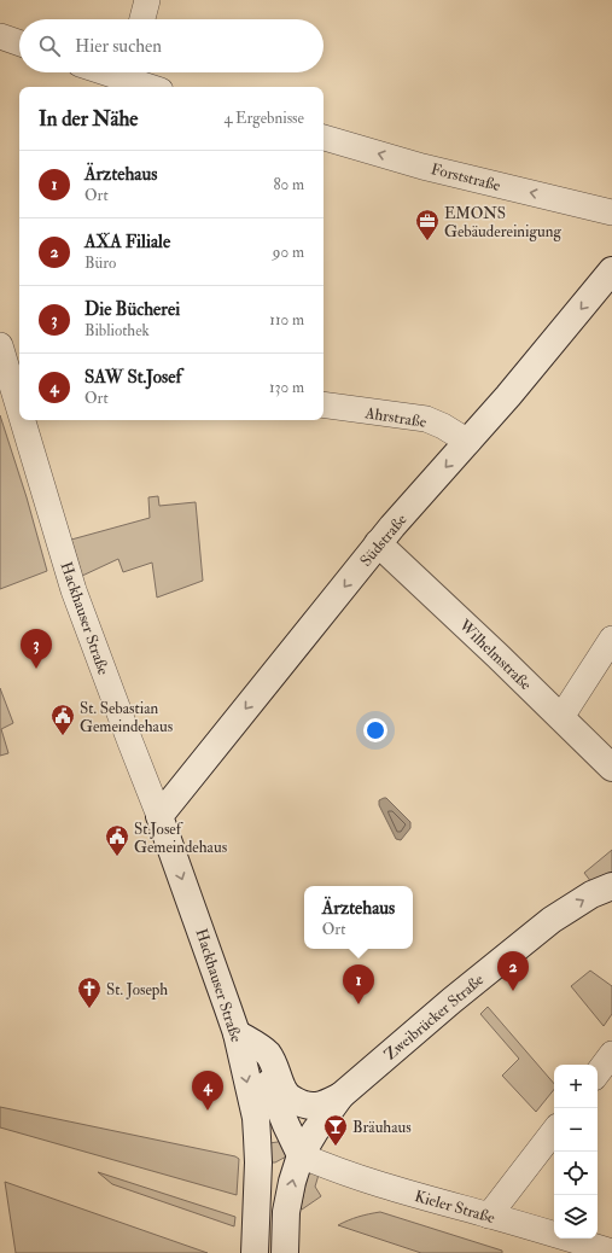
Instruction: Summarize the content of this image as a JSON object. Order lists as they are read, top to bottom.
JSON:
{
  "streets": {
    "main road": [
      "Südstraße",
      "Hackhauser Straße",
      "Wilhelmstraße",
      "Zweibrücker Straße"
    ],
    "street": ["Forststraße", "Ahrstraße", "Kieler Straße"]
  },
  "crossings": [
    ["Ahrstraße", "Südstraße"],
    ["Südstraße", "Hackhauser Straße"],
    ["Südstraße", "Wilhelmstraße"],
    ["Zweibrücker Straße", "Kieler Straße"]
  ],
  "one_way": [
    "Forststraße",
    "Südstraße",
    "Hackhauser Straße",
    "Zweibrücker Straße"
  ],
  "places": {
    "office": ["EMONS Gebäudereinigung"],
    "public building": ["St. Sebastian Gemeindehaus", "St.Josef Gemeindehaus"],
    "church": ["St. Joseph"],
    "bar": ["Bräuhaus"]
  },
  "page": {
    "search": "Hier suchen",
    "heading": ["In der Nähe", "4 Ergebnisse"],
    "list": [
      {
        "mark": "1",
        "name": "Ärztehaus",
        "note": "Ort",
        "value": "80 m"
      },
      {
        "mark": "2",
        "name": "AXA Filiale",
        "note": "Büro",
        "value": "90 m"
      },
      {
        "mark": "3",
        "name": "Die Bücherei",
        "note": "Bibliothek",
        "value": "110 m"
      },
      {
        "mark": "4",
        "name": "SAW St.Josef",
        "note": "Ort",
        "value": "130 m"
      }
    ],
    "pins": [
      "3",
      "2",
      "1",
      "4"
    ],
    "popup": ["Ärztehaus", "Ort"],
    "map_buttons": ["+", "−"]
  }
}
